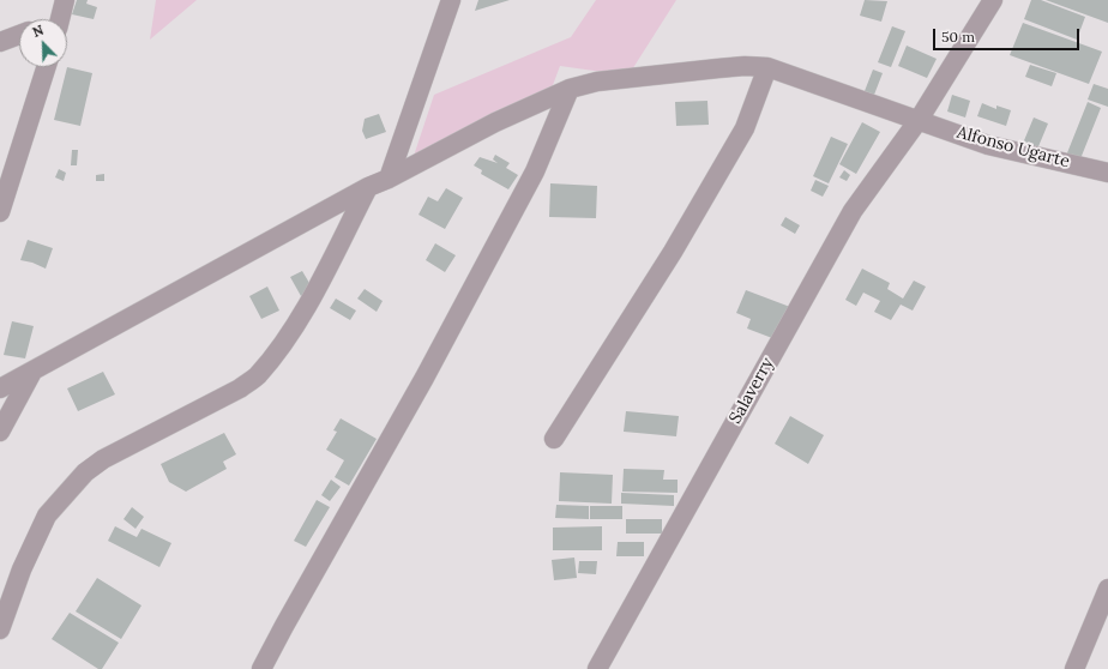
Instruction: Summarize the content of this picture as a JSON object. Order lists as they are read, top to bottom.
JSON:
{
  "streets": {
    "street": ["Alfonso Ugarte", "Salaverry"]
  },
  "crossings": [
    ["Alfonso Ugarte", "Salaverry"]
  ],
  "scale_bar": "50 m",
  "north": "top left"
}
